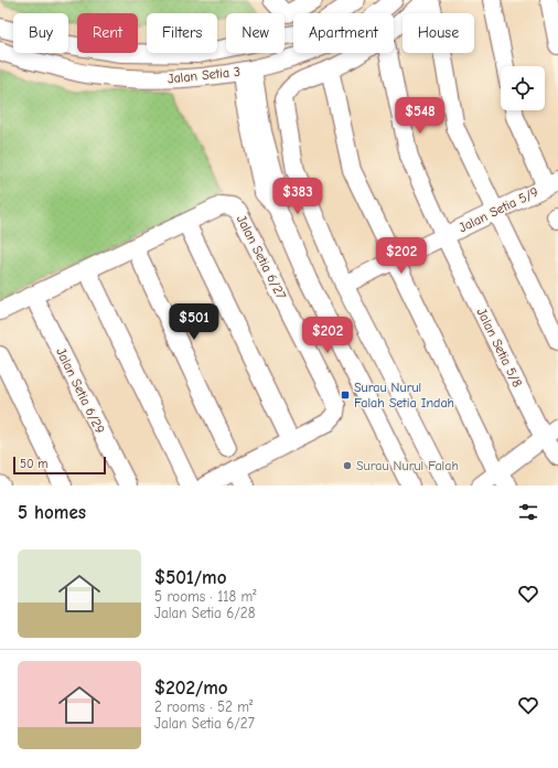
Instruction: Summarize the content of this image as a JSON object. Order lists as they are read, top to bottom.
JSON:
{
  "streets": {
    "street": [
      "Jalan Setia 3",
      "Jalan Setia 5/9",
      "Jalan Setia 6/27",
      "Jalan Setia 5/8",
      "Jalan Setia 6/29"
    ]
  },
  "crossings": [
    ["Jalan Setia 5/9", "Jalan Setia 5/8"],
    ["Jalan Setia 6/27", "Jalan Setia 6/29"]
  ],
  "places": {
    "transit": ["Surau Nurul Falah Setia Indah"],
    "other": ["Surau Nurul Falah"]
  },
  "scale_bar": "50 m",
  "page": {
    "chip": [
      "Buy",
      "Rent",
      "Filters",
      "New",
      "Apartment",
      "House"
    ],
    "price": [
      "$548",
      "$383",
      "$202",
      "$501",
      "$202"
    ],
    "scale": "50 m",
    "heading": "5 homes",
    "list": [
      {
        "name": "$501/mo",
        "note": "5 rooms · 118 m² · Jalan Setia 6/28"
      },
      {
        "name": "$202/mo",
        "note": "2 rooms · 52 m² · Jalan Setia 6/27"
      }
    ]
  }
}
